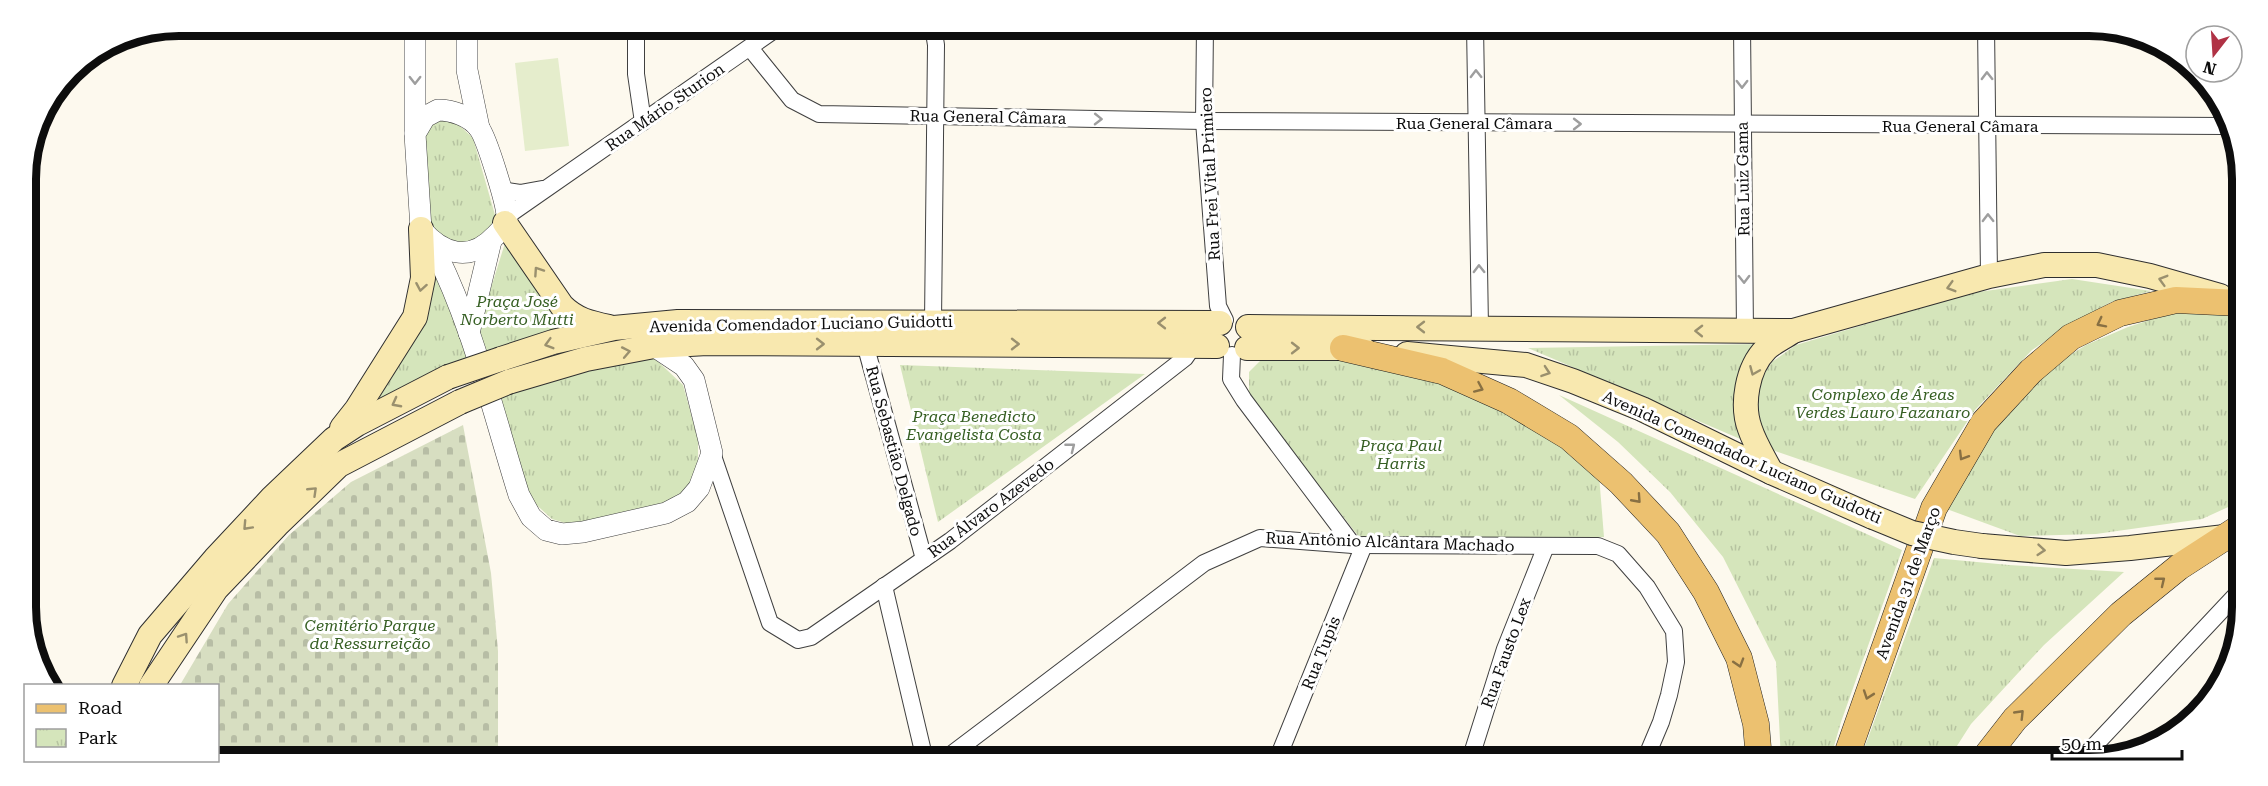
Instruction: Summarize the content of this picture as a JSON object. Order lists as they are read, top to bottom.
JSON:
{
  "streets": {
    "main road": ["Avenida Comendador Luciano Guidotti", "Avenida 31 de Março"],
    "street": [
      "Rua Mário Sturion",
      "Rua General Câmara",
      "Rua Frei Vital Primiero",
      "Rua Luiz Gama",
      "Rua Sebastião Delgado",
      "Rua Álvaro Azevedo",
      "Rua Antônio Alcântara Machado",
      "Rua Tupis",
      "Rua Fausto Lex"
    ]
  },
  "crossings": [
    ["Rua Mário Sturion", "Rua General Câmara"],
    ["Rua General Câmara", "Rua Frei Vital Primiero"],
    ["Rua General Câmara", "Rua Luiz Gama"],
    ["Rua Frei Vital Primiero", "Avenida Comendador Luciano Guidotti"],
    ["Rua Frei Vital Primiero", "Rua Antônio Alcântara Machado"],
    ["Rua Frei Vital Primiero", "Rua Tupis"],
    ["Rua Luiz Gama", "Avenida Comendador Luciano Guidotti"],
    ["Avenida Comendador Luciano Guidotti", "Rua Sebastião Delgado"],
    ["Avenida Comendador Luciano Guidotti", "Rua Álvaro Azevedo"],
    ["Rua Sebastião Delgado", "Rua Álvaro Azevedo"],
    ["Rua Antônio Alcântara Machado", "Rua Tupis"],
    ["Rua Antônio Alcântara Machado", "Rua Fausto Lex"]
  ],
  "one_way": ["Rua General Câmara", "Rua Luiz Gama", "Rua Álvaro Azevedo"],
  "parks": [
    "Praça José Norberto Mutti",
    "Complexo de Áreas Verdes Lauro Fazanaro",
    "Praça Benedicto Evangelista Costa",
    "Praça Paul Harris",
    "Cemitério Parque da Ressurreição"
  ],
  "legend": ["Road", "Park"],
  "scale_bar": "50 m",
  "north": "bottom"
}
